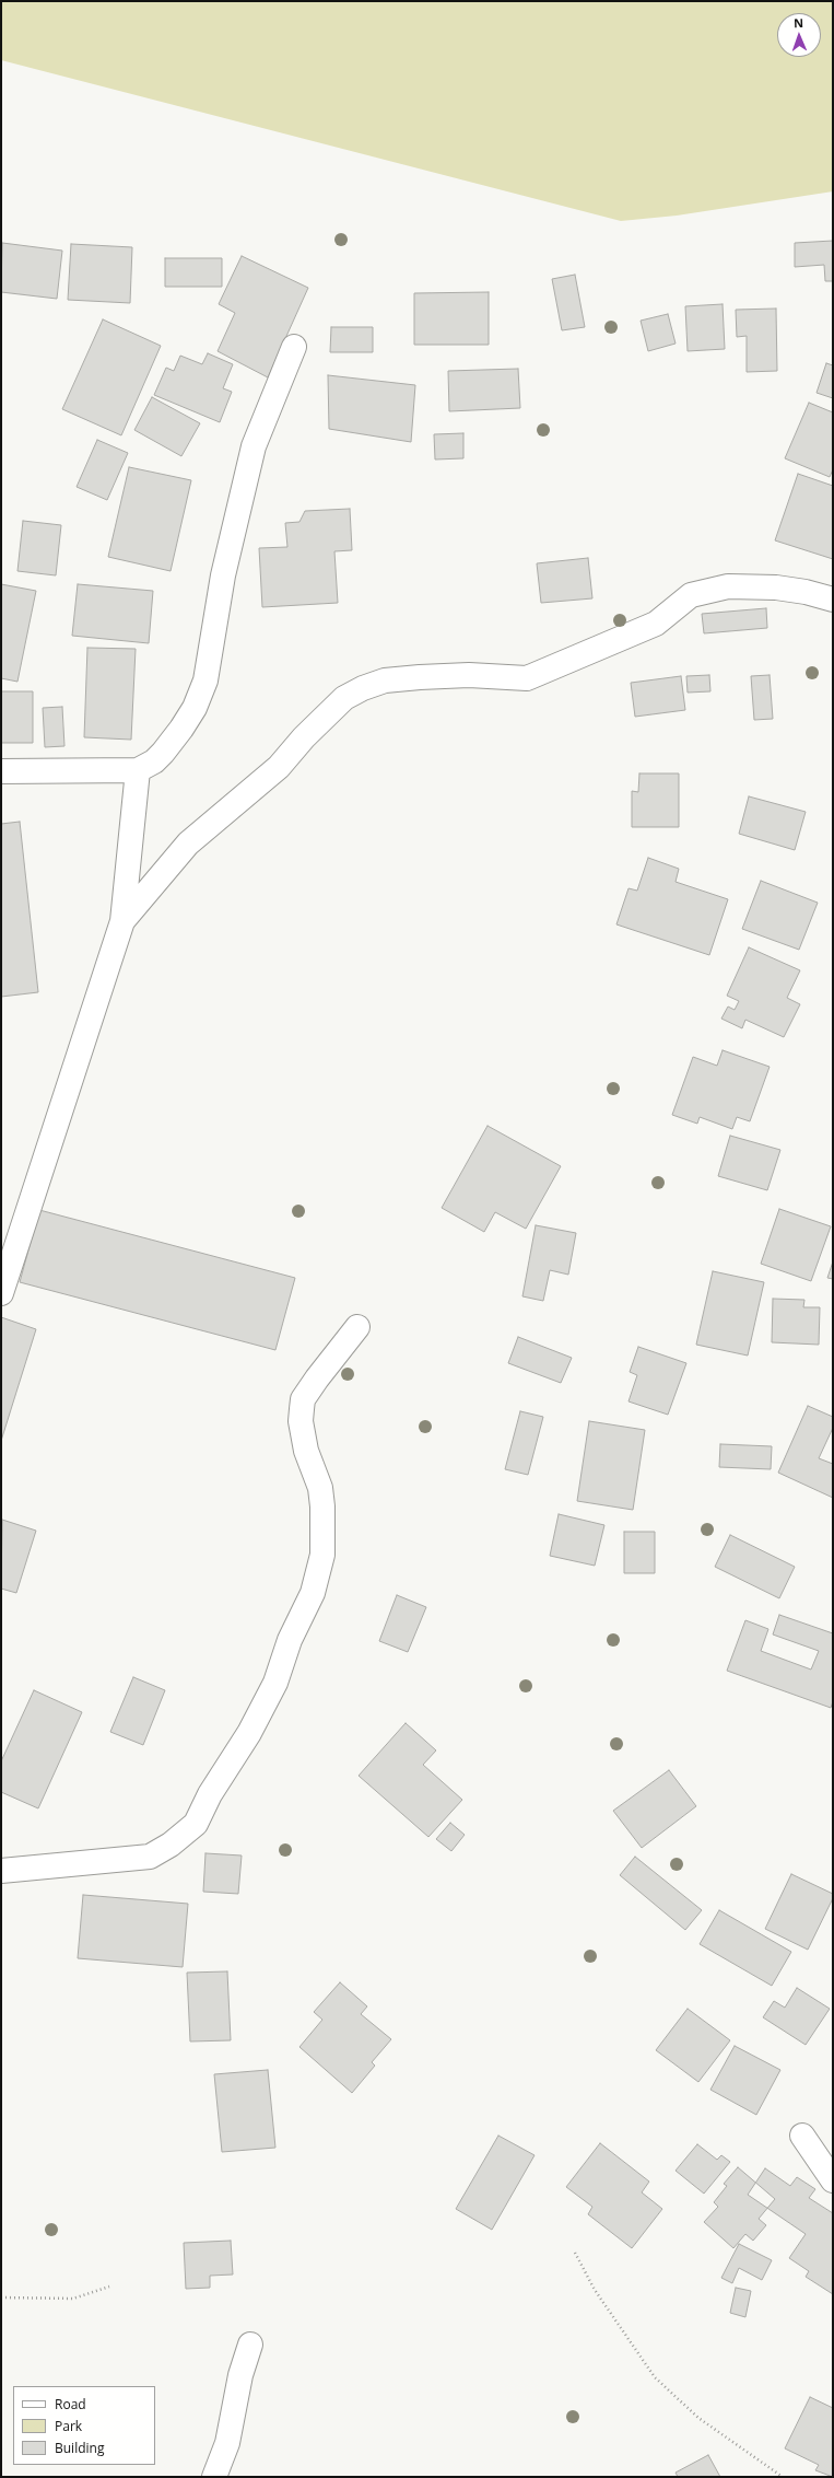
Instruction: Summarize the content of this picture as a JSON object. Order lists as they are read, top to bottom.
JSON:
{
  "legend": ["Road", "Park", "Building"],
  "north": "top"
}
